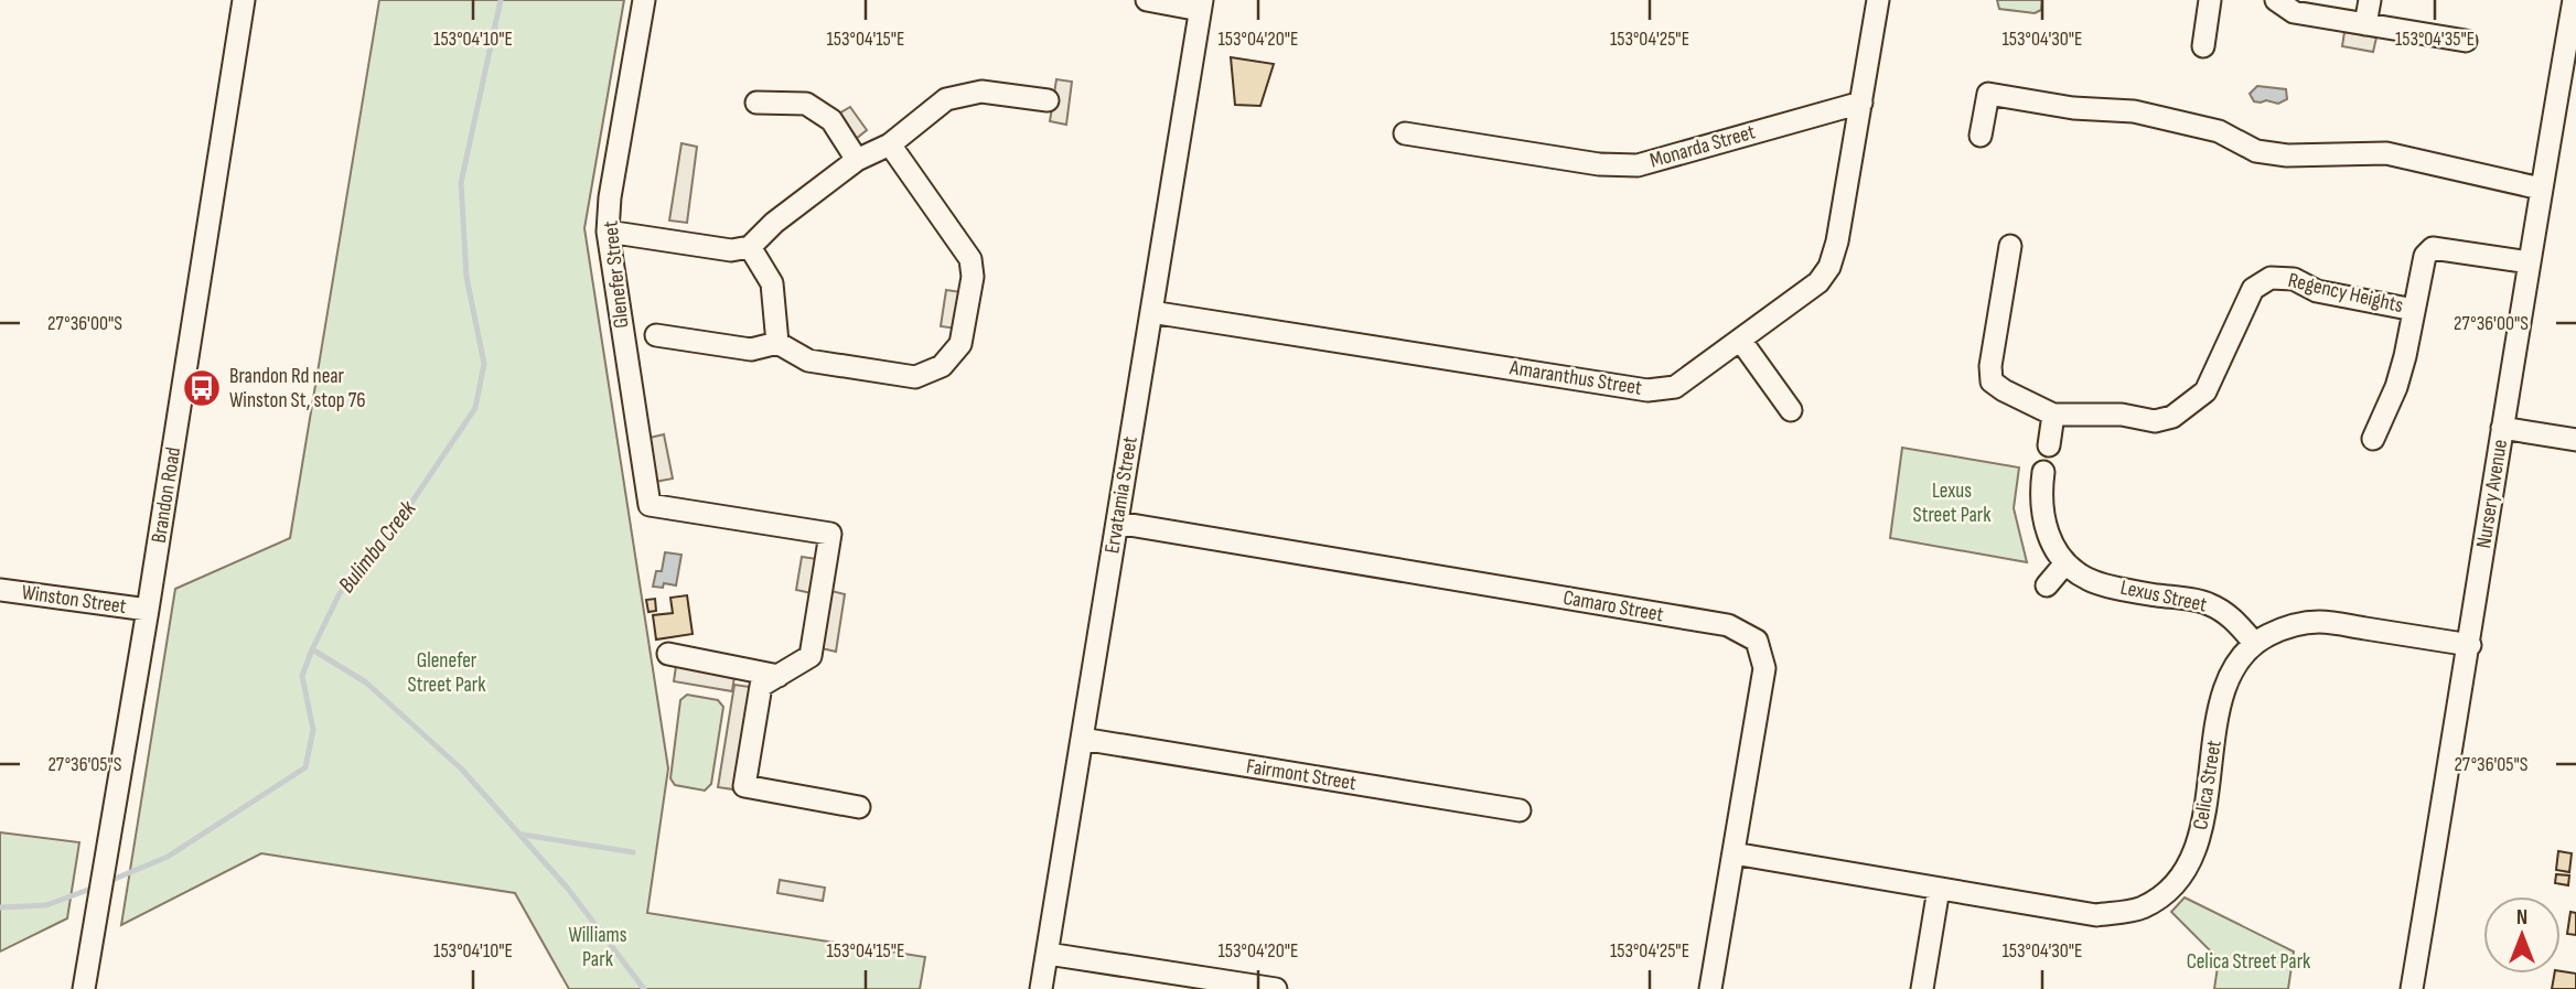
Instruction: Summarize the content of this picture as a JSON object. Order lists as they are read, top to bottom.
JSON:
{
  "streets": {
    "street": [
      "Monarda Street",
      "Glenefer Street",
      "Regency Heights",
      "Amaranthus Street",
      "Nursery Avenue",
      "Brandon Road",
      "Ervatamia Street",
      "Lexus Street",
      "Winston Street",
      "Camaro Street",
      "Fairmont Street",
      "Celica Street"
    ]
  },
  "crossings": [
    ["Monarda Street", "Amaranthus Street"],
    ["Regency Heights", "Nursery Avenue"],
    ["Amaranthus Street", "Ervatamia Street"],
    ["Nursery Avenue", "Celica Street"],
    ["Brandon Road", "Winston Street"],
    ["Ervatamia Street", "Camaro Street"],
    ["Ervatamia Street", "Fairmont Street"],
    ["Lexus Street", "Celica Street"],
    ["Camaro Street", "Celica Street"]
  ],
  "water": ["Bulimba Creek"],
  "parks": [
    "Lexus Street Park",
    "Glenefer Street Park",
    "Williams Park",
    "Celica Street Park"
  ],
  "places": {
    "bus stop": ["Brandon Rd near Winston St, stop 76"]
  },
  "north": "top",
  "coordinates": [
    "153°04'10\"E",
    "153°04'15\"E",
    "153°04'20\"E",
    "153°04'25\"E",
    "153°04'30\"E",
    "153°04'35\"E",
    "27°36'00\"S",
    "27°36'05\"S"
  ]
}
